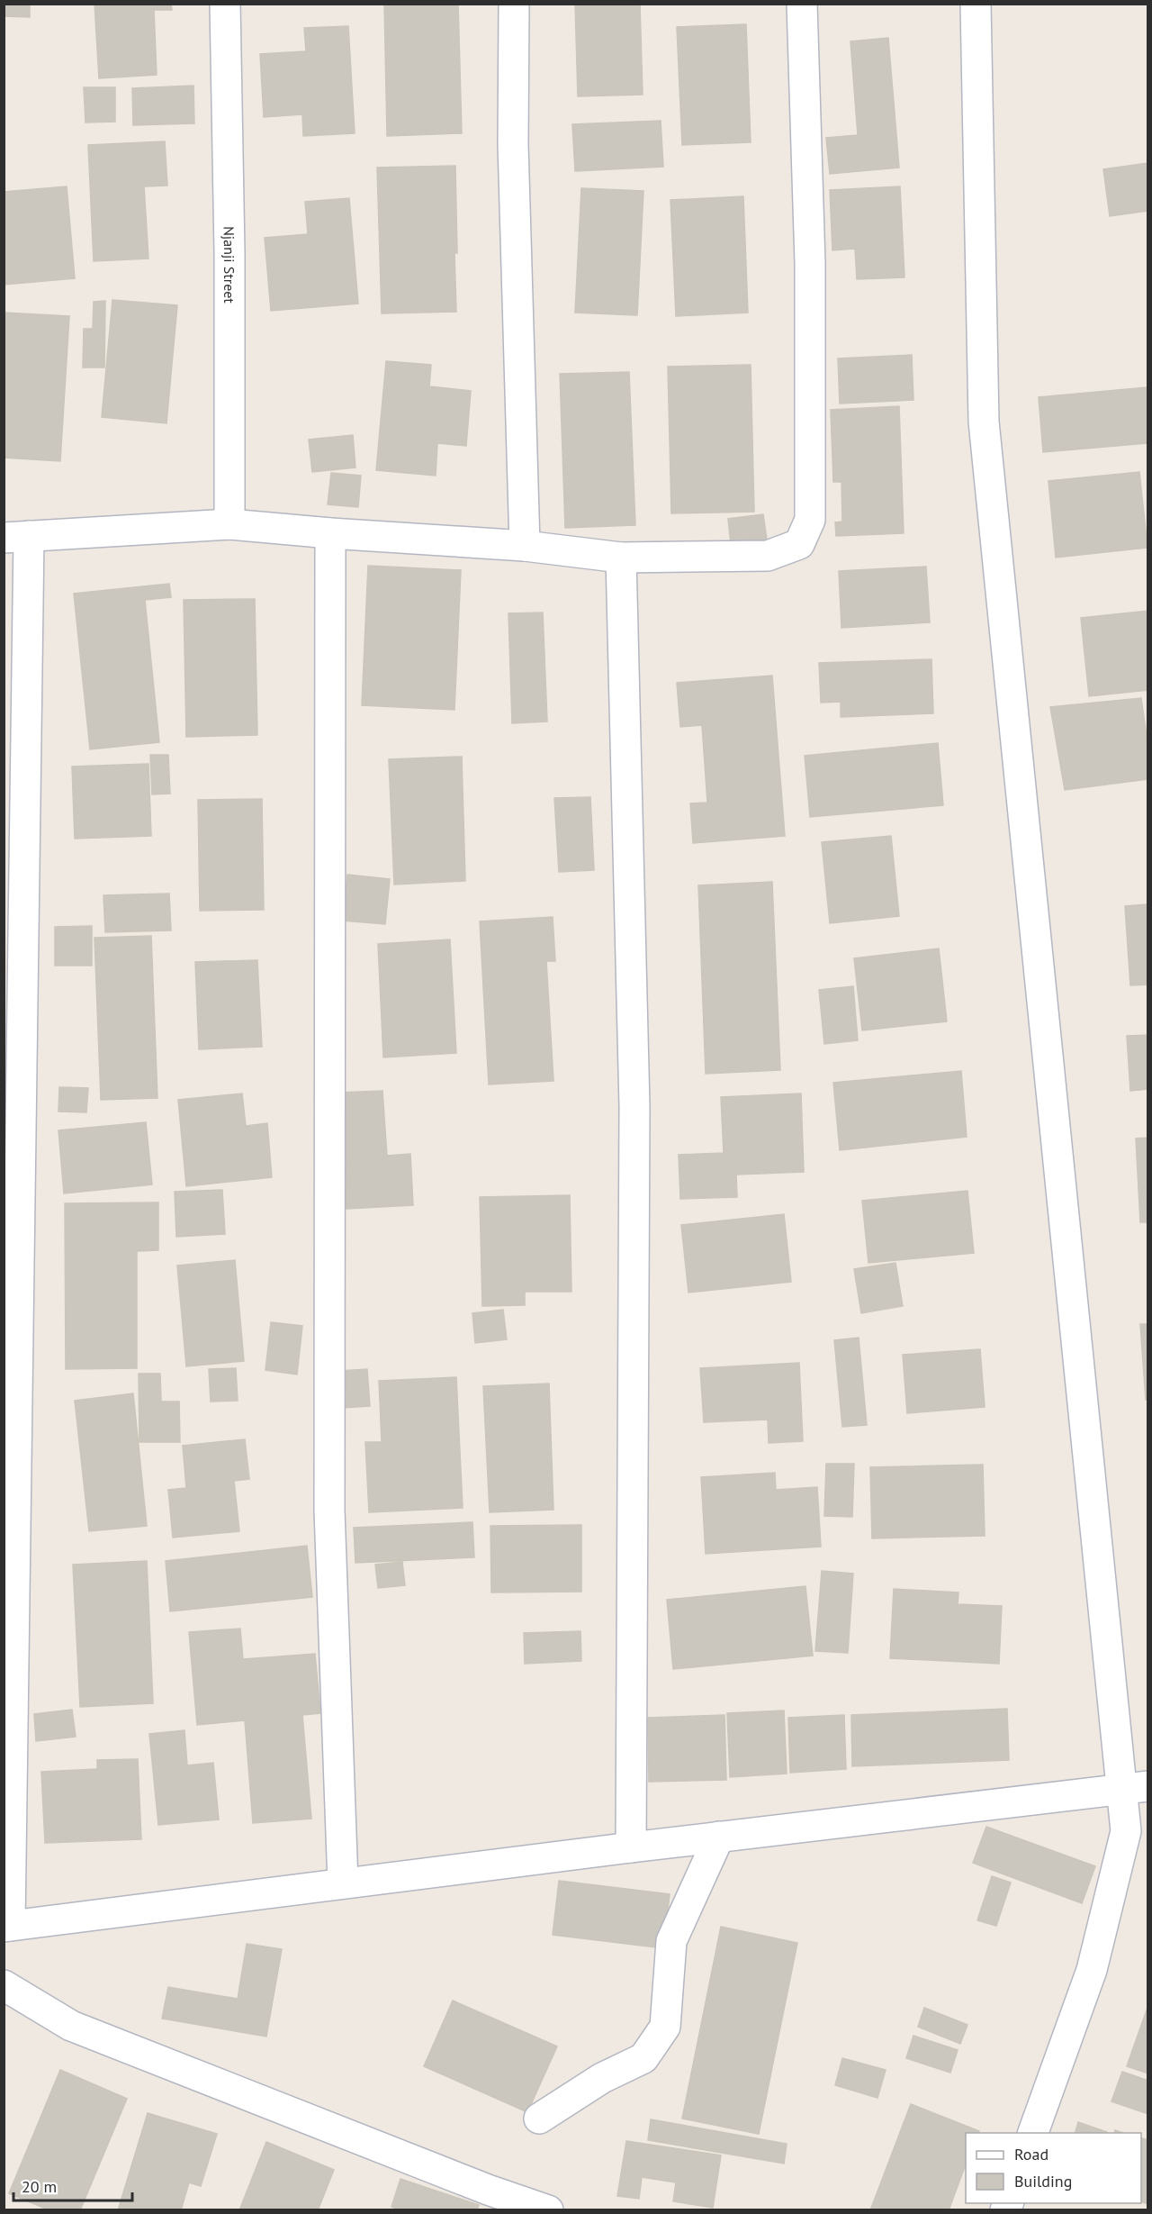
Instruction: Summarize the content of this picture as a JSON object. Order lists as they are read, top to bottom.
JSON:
{
  "streets": {
    "street": ["Njanji Street"]
  },
  "legend": ["Road", "Building"],
  "scale_bar": "20 m"
}
